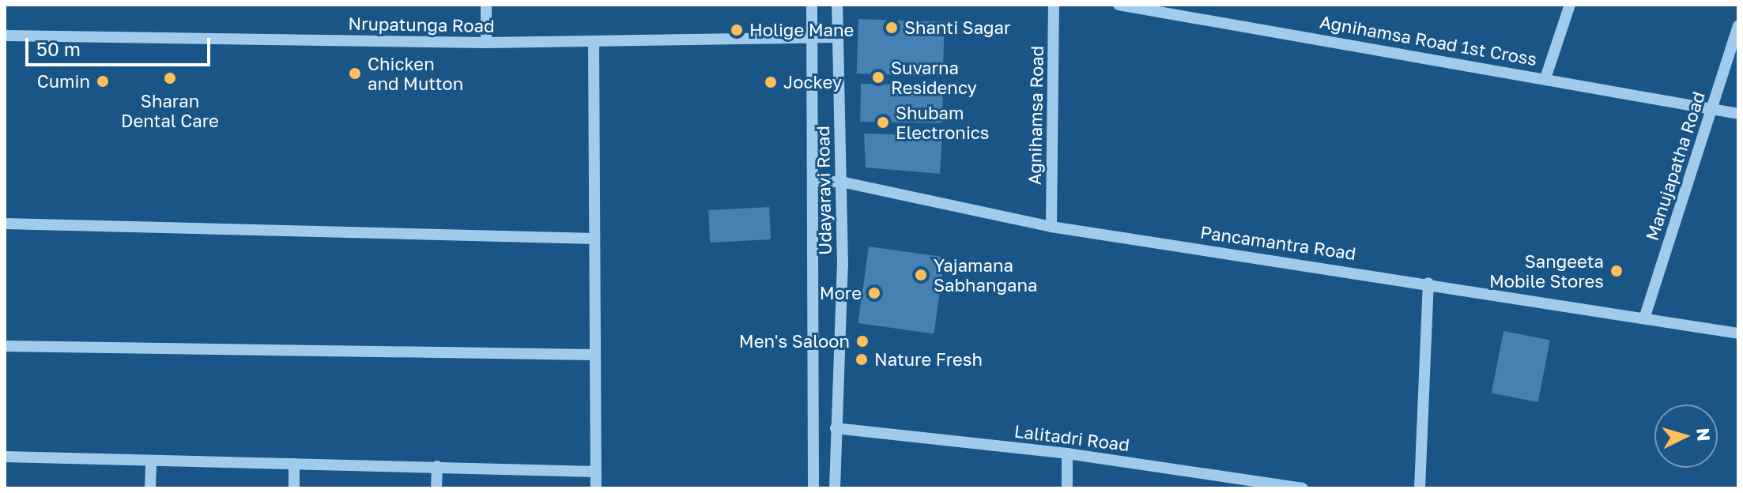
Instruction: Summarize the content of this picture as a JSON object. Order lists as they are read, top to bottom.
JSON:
{
  "streets": {
    "street": [
      "Nrupatunga Road",
      "Agnihamsa Road 1st Cross",
      "Agnihamsa Road",
      "Manujapatha Road",
      "Udayaravi Road",
      "Pancamantra Road",
      "Lalitadri Road"
    ]
  },
  "crossings": [
    ["Nrupatunga Road", "Udayaravi Road"],
    ["Agnihamsa Road 1st Cross", "Manujapatha Road"],
    ["Agnihamsa Road", "Pancamantra Road"],
    ["Manujapatha Road", "Pancamantra Road"],
    ["Udayaravi Road", "Pancamantra Road"],
    ["Udayaravi Road", "Lalitadri Road"]
  ],
  "places": [
    "Shanti Sagar",
    "Holige Mane",
    "Chicken and Mutton",
    "Suvarna Residency",
    "Sharan Dental Care",
    "Cumin",
    "Jockey",
    "Shubam Electronics",
    "Sangeeta Mobile Stores",
    "Yajamana Sabhangana",
    "More",
    "Men's Saloon",
    "Nature Fresh"
  ],
  "scale_bar": "50 m",
  "north": "right"
}
